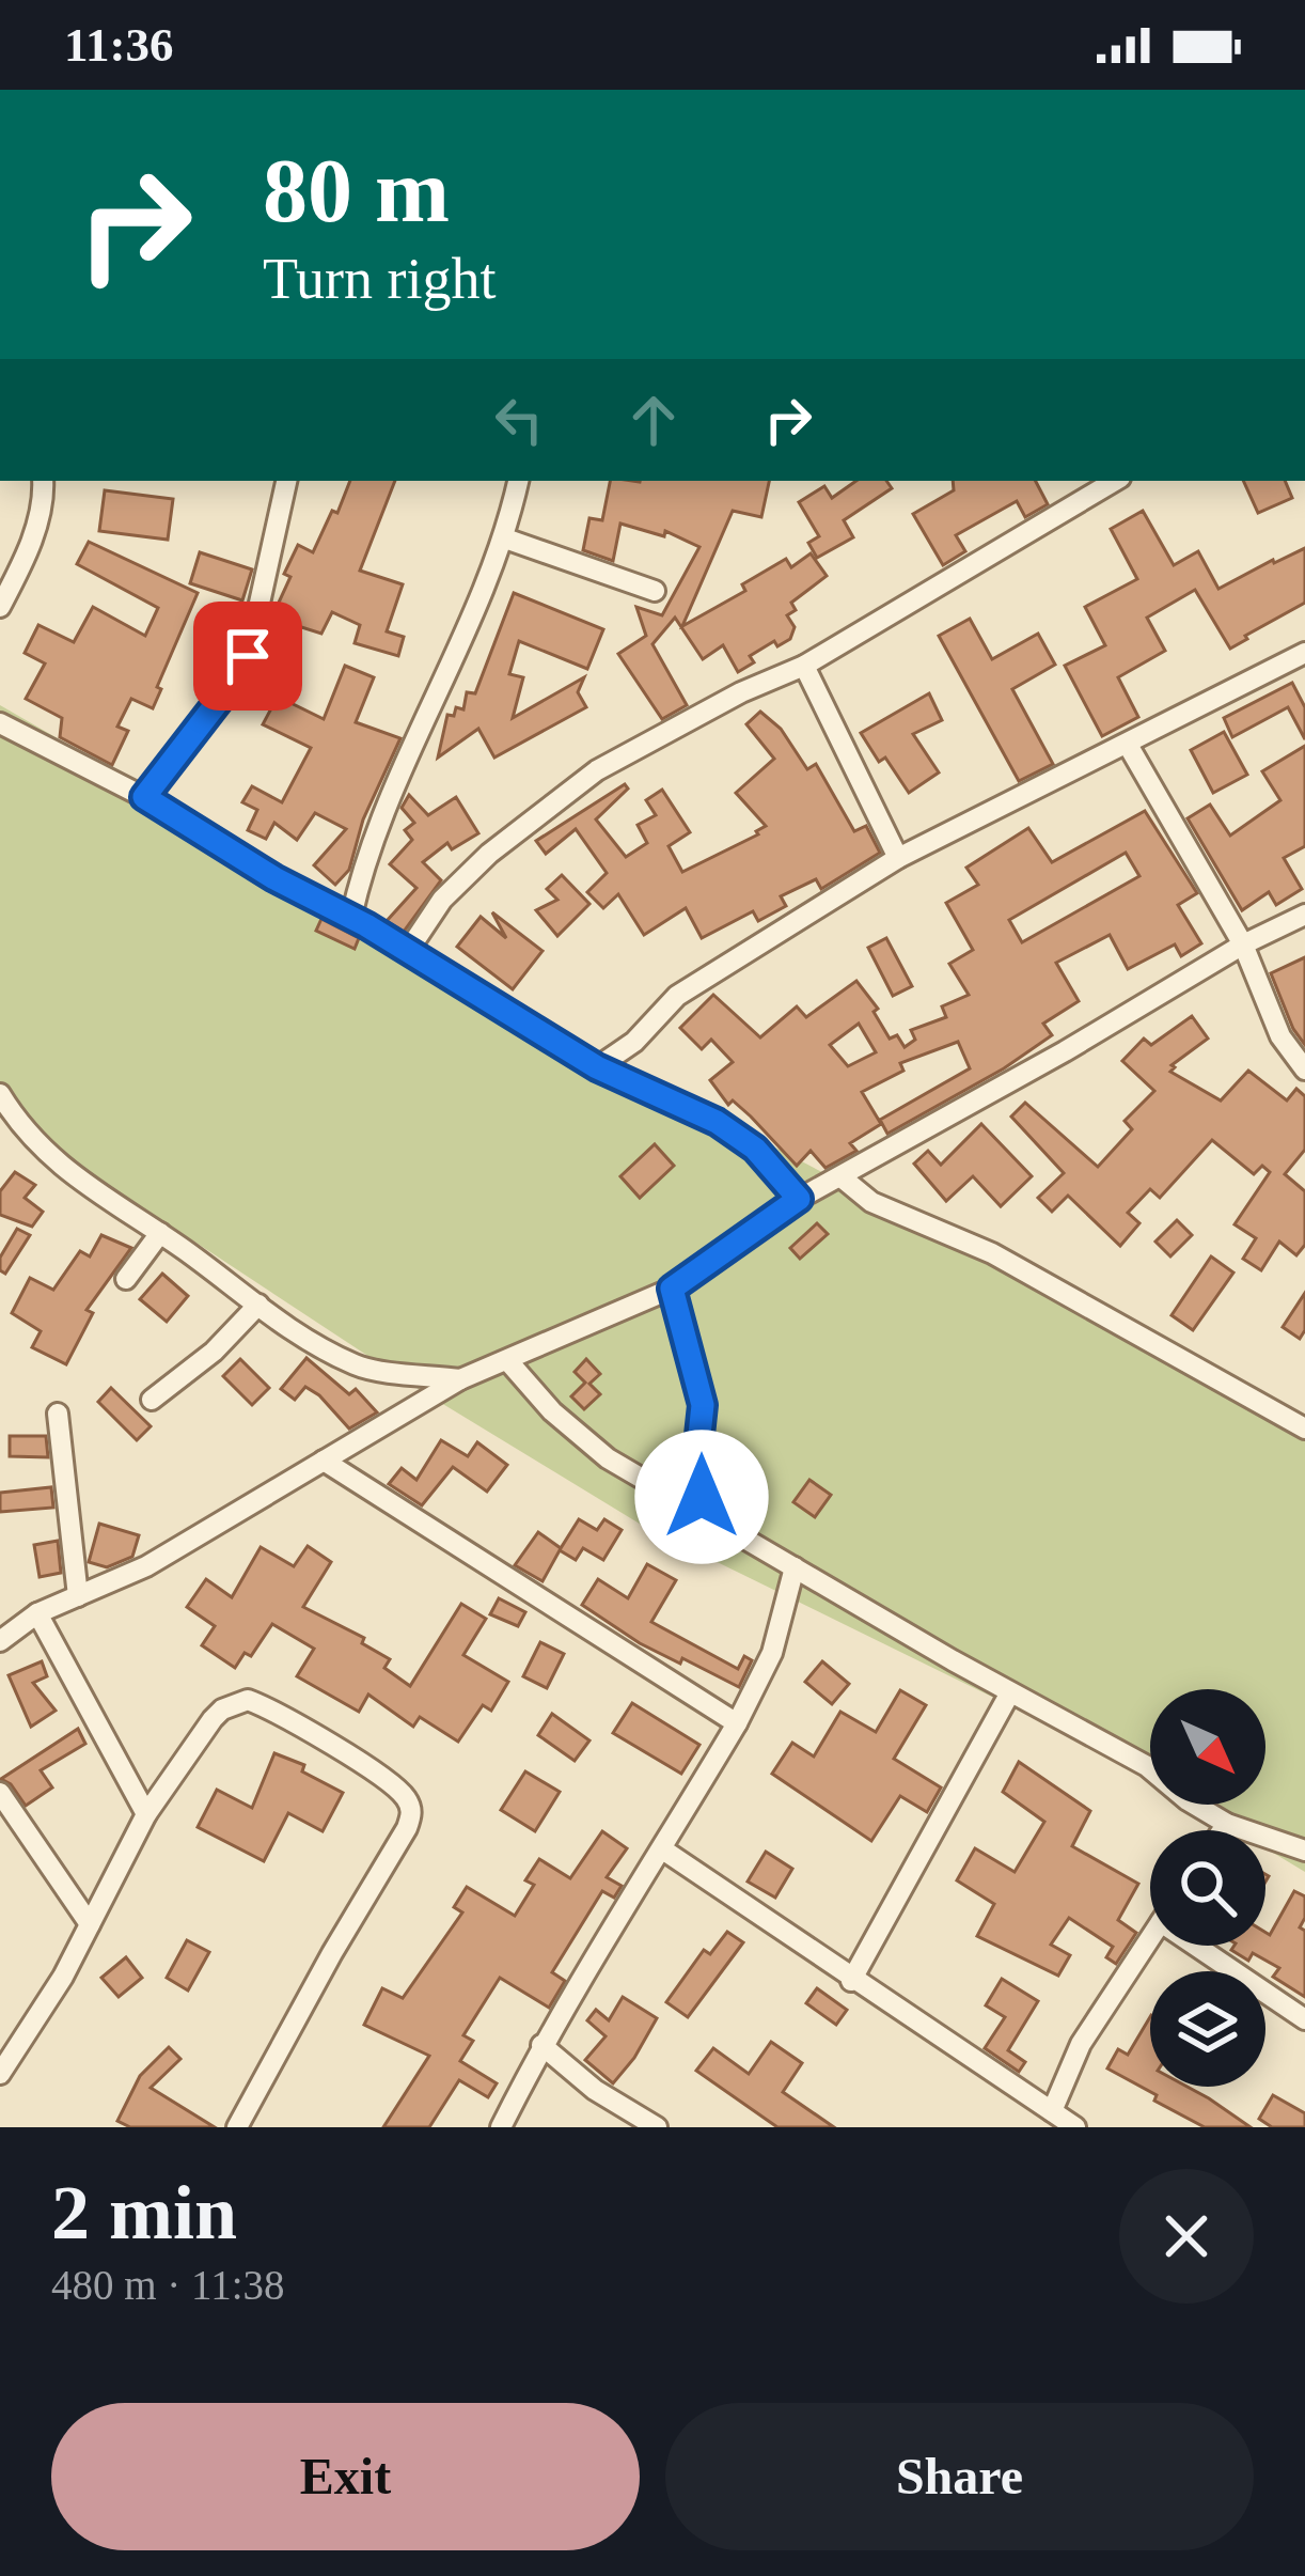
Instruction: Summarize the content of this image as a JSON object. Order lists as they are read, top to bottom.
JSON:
{
  "north": "bottom right",
  "page": {
    "status": "11:36",
    "turn": ["80 m", "Turn right"],
    "heading": ["2 min", "480 m · 11:38"],
    "buttons": ["Exit", "Share"]
  }
}
